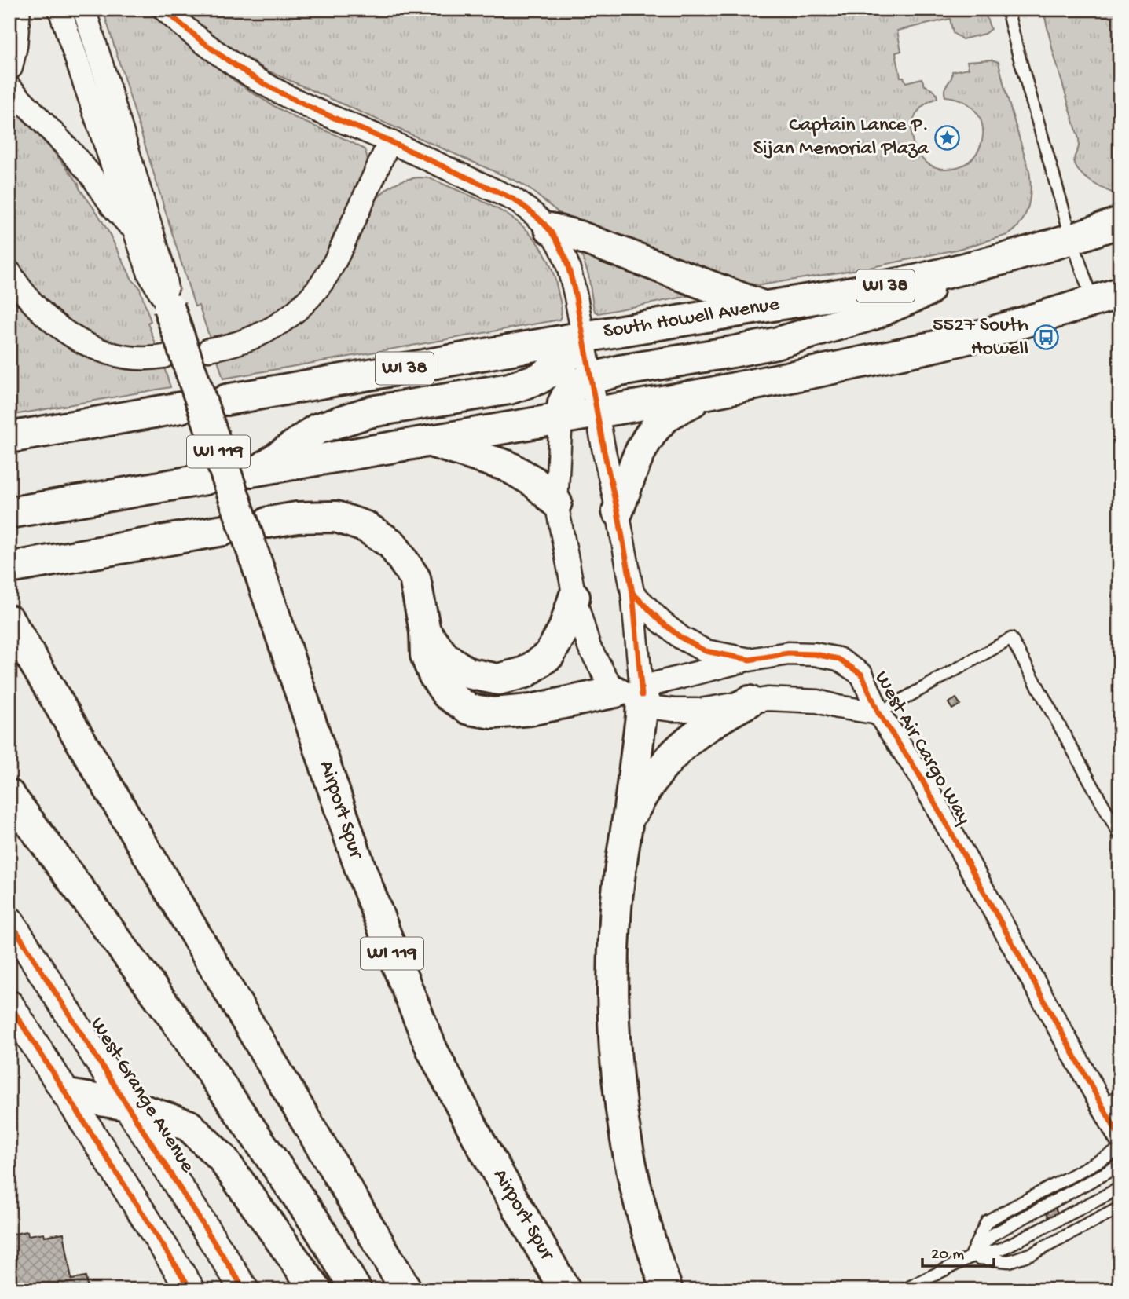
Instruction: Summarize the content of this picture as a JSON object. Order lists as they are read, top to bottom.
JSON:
{
  "streets": {
    "main road": [
      "WI 38",
      "South Howell Avenue",
      "WI 119",
      "Airport Spur"
    ],
    "street": ["West Air Cargo Way", "West Grange Avenue"]
  },
  "places": {
    "place": ["Captain Lance P. Sijan Memorial Plaza"],
    "bus stop": ["5527 South Howell"]
  },
  "scale_bar": "20 m"
}
